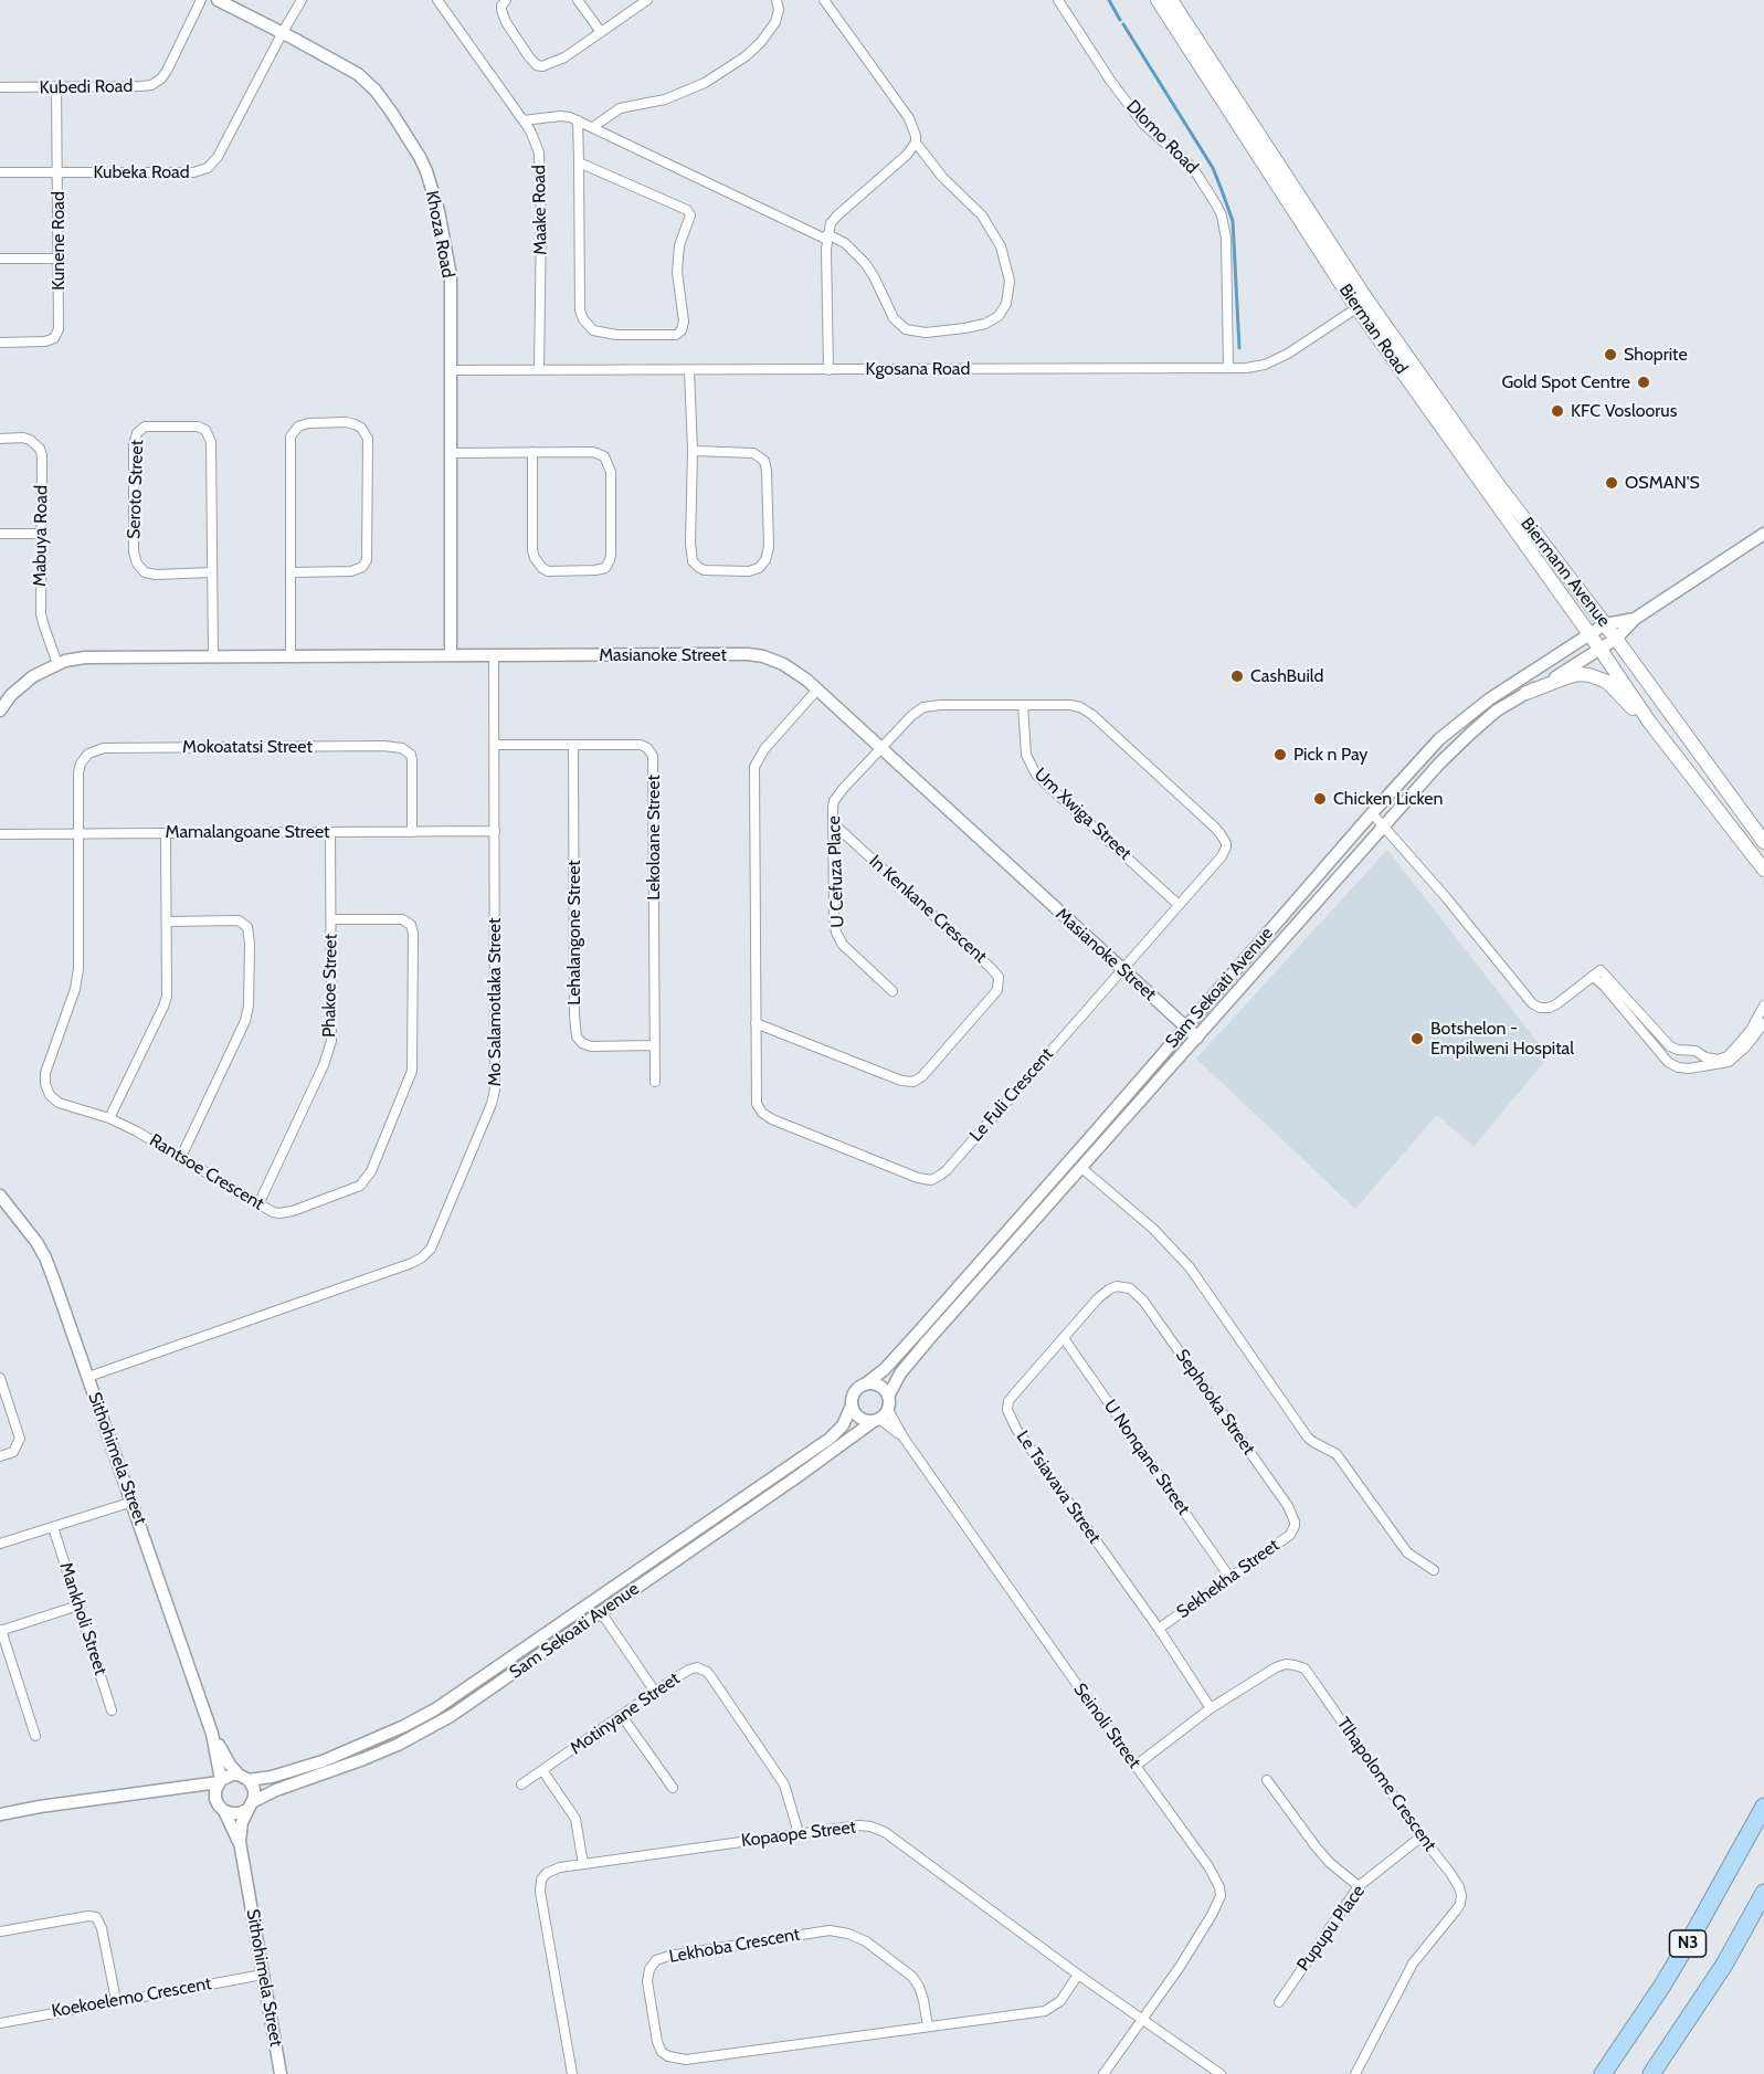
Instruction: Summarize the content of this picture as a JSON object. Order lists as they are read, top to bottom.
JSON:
{
  "streets": {
    "highway": ["N3"],
    "main road": ["Bierman Road", "Biermann Avenue"],
    "street": [
      "Kubedi Road",
      "Dlomo Road",
      "Kubeka Road",
      "Maake Road",
      "Khoza Road",
      "Kunene Road",
      "Kgosana Road",
      "Seroto Street",
      "Mabuya Road",
      "Masianoke Street",
      "Mokoatatsi Street",
      "Um Xwiga Street",
      "Mamalangoane Street",
      "Lekoloane Street",
      "U Cefuza Place",
      "In Kenkane Crescent",
      "Lehalangone Street",
      "Phakoe Street",
      "Sam Sekoati Avenue",
      "Mo Salamotlaka Street",
      "Le Fuli Crescent",
      "Rantsoe Crescent",
      "Sephooka Street",
      "U Nonqane Street",
      "Sithohimela Street",
      "Le Tsiavava Street",
      "Sekhekha Street",
      "Mankholi Street",
      "Motinyane Street",
      "Seinoli Street",
      "Tlhapolome Crescent",
      "Kopaope Street",
      "Pupupu Place",
      "Lekhoba Crescent",
      "Koekoelemo Crescent"
    ]
  },
  "crossings": [
    ["Kubedi Road", "Kunene Road"],
    ["Dlomo Road", "Kgosana Road"],
    ["Kubeka Road", "Khoza Road"],
    ["Kubeka Road", "Kunene Road"],
    ["Maake Road", "Kgosana Road"],
    ["Khoza Road", "Kgosana Road"],
    ["Khoza Road", "Masianoke Street"],
    ["Bierman Road", "Kgosana Road"],
    ["Bierman Road", "Biermann Avenue"],
    ["Bierman Road", "Sam Sekoati Avenue"],
    ["Kgosana Road", "Biermann Avenue"],
    ["Seroto Street", "Masianoke Street"],
    ["Mabuya Road", "Masianoke Street"],
    ["Biermann Avenue", "Sam Sekoati Avenue"],
    ["Masianoke Street", "U Cefuza Place"],
    ["Masianoke Street", "Sam Sekoati Avenue"],
    ["Masianoke Street", "Mo Salamotlaka Street"],
    ["Masianoke Street", "Le Fuli Crescent"],
    ["Mokoatatsi Street", "Mamalangoane Street"],
    ["Mokoatatsi Street", "Rantsoe Crescent"],
    ["Um Xwiga Street", "Le Fuli Crescent"],
    ["Mamalangoane Street", "Phakoe Street"],
    ["Mamalangoane Street", "Mo Salamotlaka Street"],
    ["Mamalangoane Street", "Rantsoe Crescent"],
    ["Lekoloane Street", "Lehalangone Street"],
    ["Lekoloane Street", "Mo Salamotlaka Street"],
    ["U Cefuza Place", "In Kenkane Crescent"],
    ["U Cefuza Place", "Le Fuli Crescent"],
    ["In Kenkane Crescent", "Le Fuli Crescent"],
    ["Phakoe Street", "Rantsoe Crescent"],
    ["Sam Sekoati Avenue", "Sithohimela Street"],
    ["Sam Sekoati Avenue", "Seinoli Street"],
    ["Mo Salamotlaka Street", "Sithohimela Street"],
    ["Sephooka Street", "Le Tsiavava Street"],
    ["Sephooka Street", "Sekhekha Street"],
    ["U Nonqane Street", "Le Tsiavava Street"],
    ["U Nonqane Street", "Sekhekha Street"],
    ["Sithohimela Street", "Koekoelemo Crescent"],
    ["Le Tsiavava Street", "Sekhekha Street"],
    ["Le Tsiavava Street", "Tlhapolome Crescent"],
    ["Motinyane Street", "Kopaope Street"],
    ["Seinoli Street", "Tlhapolome Crescent"],
    ["Seinoli Street", "Kopaope Street"],
    ["Tlhapolome Crescent", "Pupupu Place"],
    ["Kopaope Street", "Lekhoba Crescent"]
  ],
  "places": [
    "Shoprite",
    "Gold Spot Centre",
    "KFC Vosloorus",
    "OSMAN'S",
    "CashBuild",
    "Pick n Pay",
    "Chicken Licken",
    "Botshelon - Empilweni Hospital"
  ]
}
